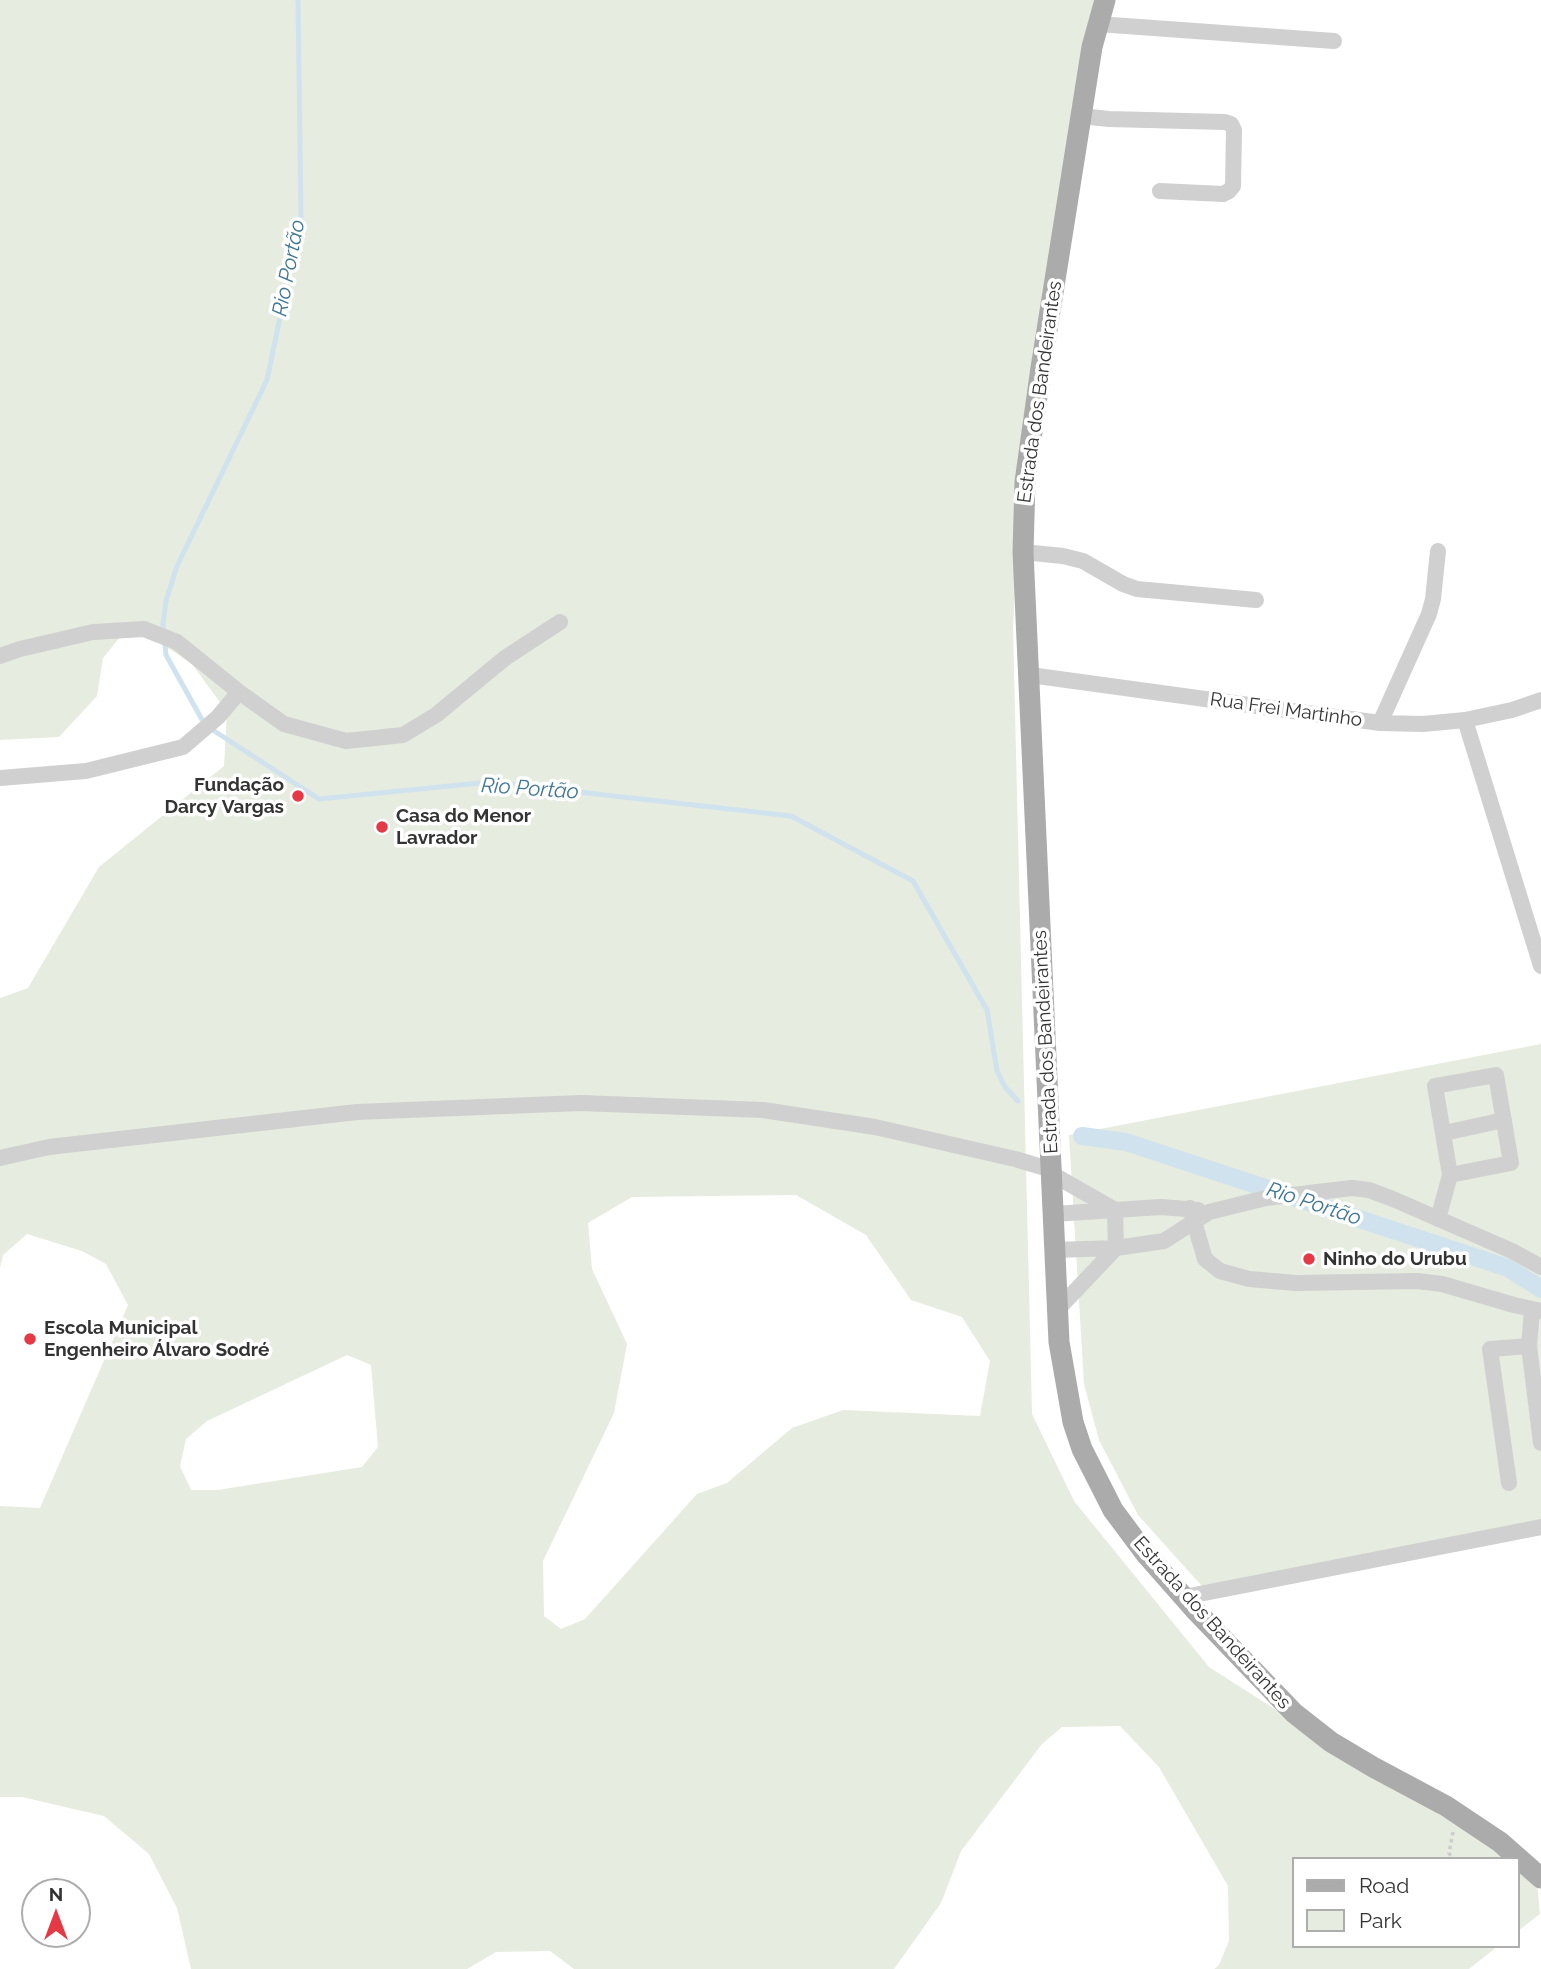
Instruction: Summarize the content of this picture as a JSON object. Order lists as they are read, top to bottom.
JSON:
{
  "streets": {
    "main road": ["Estrada dos Bandeirantes"],
    "street": ["Rua Frei Martinho"]
  },
  "crossings": [
    ["Estrada dos Bandeirantes", "Rua Frei Martinho"]
  ],
  "water": ["Rio Portão"],
  "places": [
    "Fundação Darcy Vargas",
    "Casa do Menor Lavrador",
    "Ninho do Urubu",
    "Escola Municipal Engenheiro Álvaro Sodré"
  ],
  "legend": ["Road", "Park"],
  "north": "top"
}
